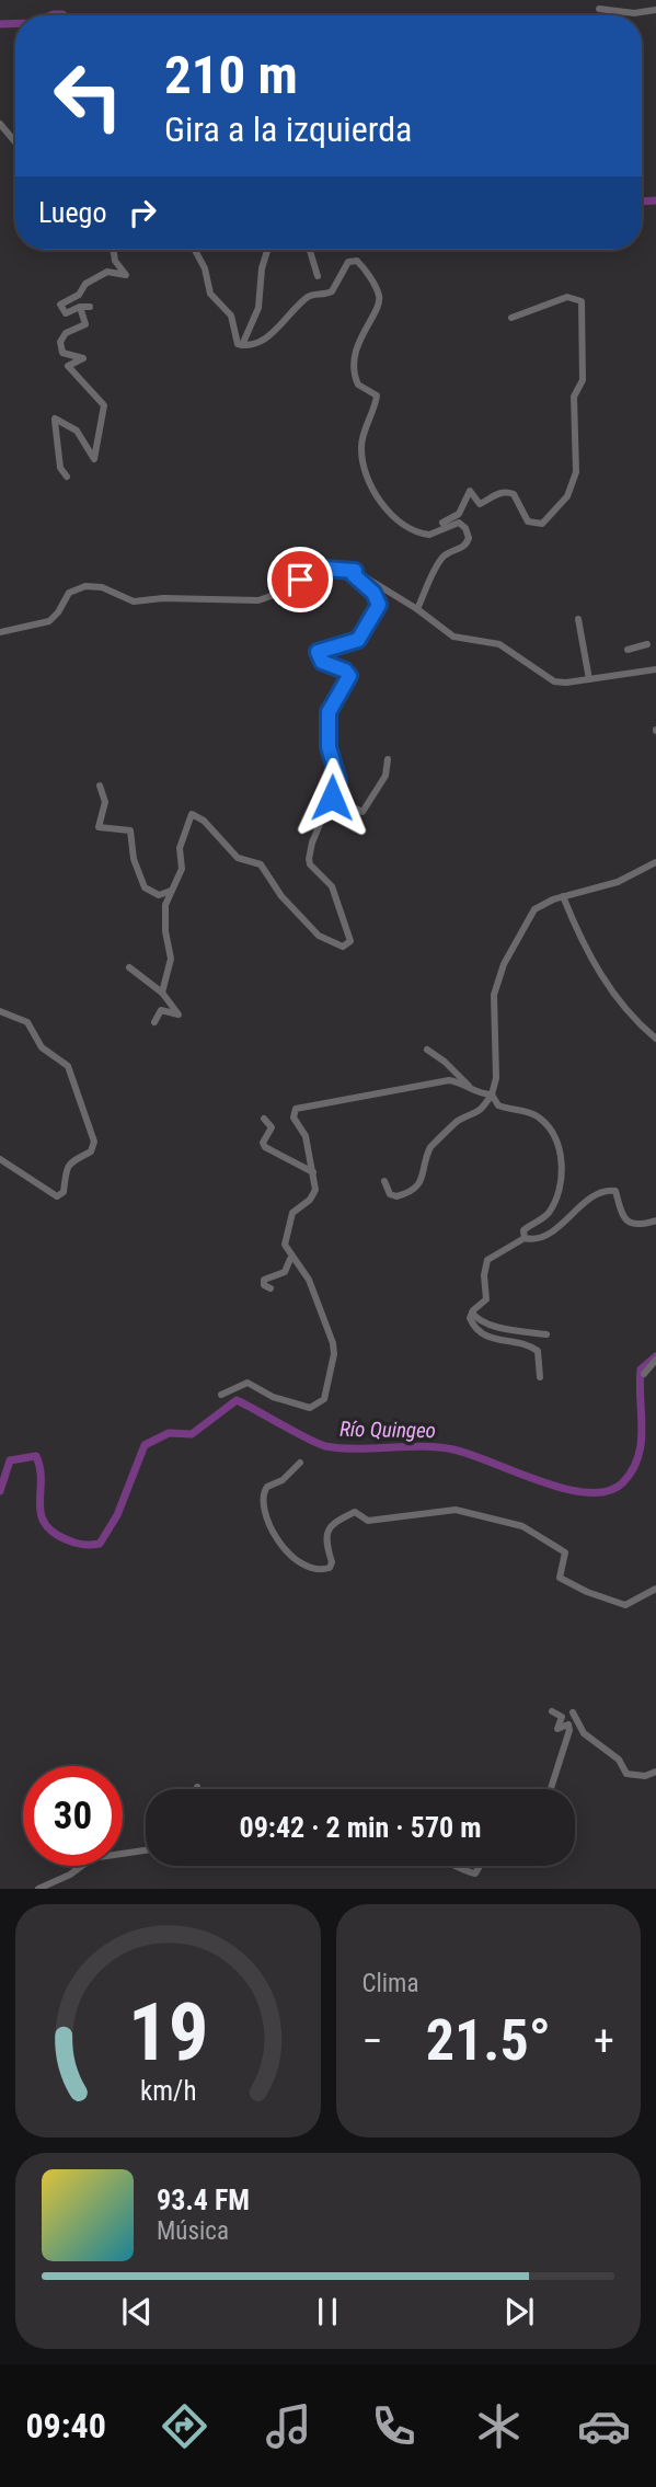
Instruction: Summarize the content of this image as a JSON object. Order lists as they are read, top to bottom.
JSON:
{
  "water": ["Río Quingeo"],
  "page": {
    "turn": ["210 m", "Gira a la izquierda"],
    "then": "Luego",
    "limit": "30",
    "trip": "09:42 · 2 min · 570 m",
    "tile": "Clima",
    "heat": ["−", "21.5°", "+"],
    "song": ["93.4 FM", "Música"],
    "tabs": "09:40",
    "gauge": ["19", "km/h"]
  }
}
